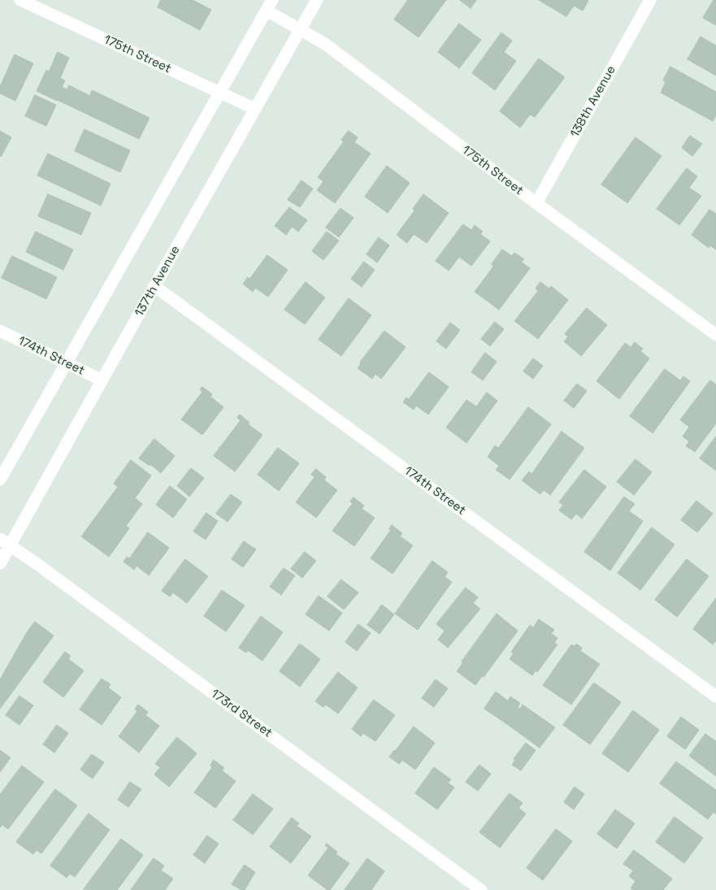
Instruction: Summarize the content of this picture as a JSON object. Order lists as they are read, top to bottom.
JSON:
{
  "streets": {
    "street": [
      "175th Street",
      "138th Avenue",
      "137th Avenue",
      "174th Street",
      "173rd Street"
    ]
  },
  "crossings": [
    ["175th Street", "138th Avenue"],
    ["175th Street", "137th Avenue"],
    ["137th Avenue", "174th Street"],
    ["137th Avenue", "173rd Street"]
  ]
}
